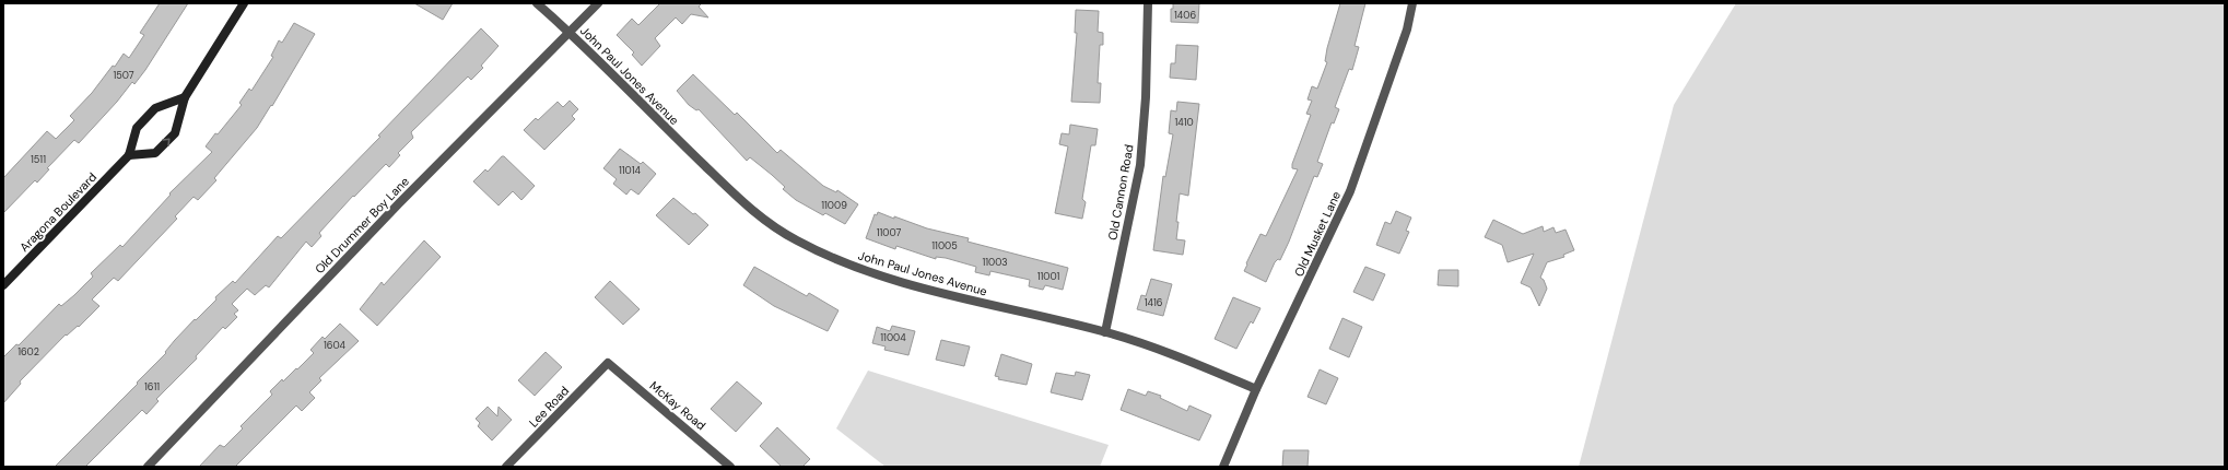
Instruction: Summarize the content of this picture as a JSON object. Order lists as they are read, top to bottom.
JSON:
{
  "streets": {
    "street": [
      "John Paul Jones Avenue",
      "Old Cannon Road",
      "Aragona Boulevard",
      "Old Drummer Boy Lane",
      "Old Musket Lane",
      "McKay Road",
      "Lee Road"
    ]
  },
  "crossings": [
    ["John Paul Jones Avenue", "Old Cannon Road"],
    ["John Paul Jones Avenue", "Old Drummer Boy Lane"],
    ["John Paul Jones Avenue", "Old Musket Lane"],
    ["McKay Road", "Lee Road"]
  ],
  "house_numbers": [
    "1406",
    "1507",
    "1410",
    "1511",
    "11014",
    "11009",
    "11007",
    "11005",
    "11003",
    "11001",
    "1416",
    "11004",
    "1604",
    "1602",
    "1611"
  ]
}
